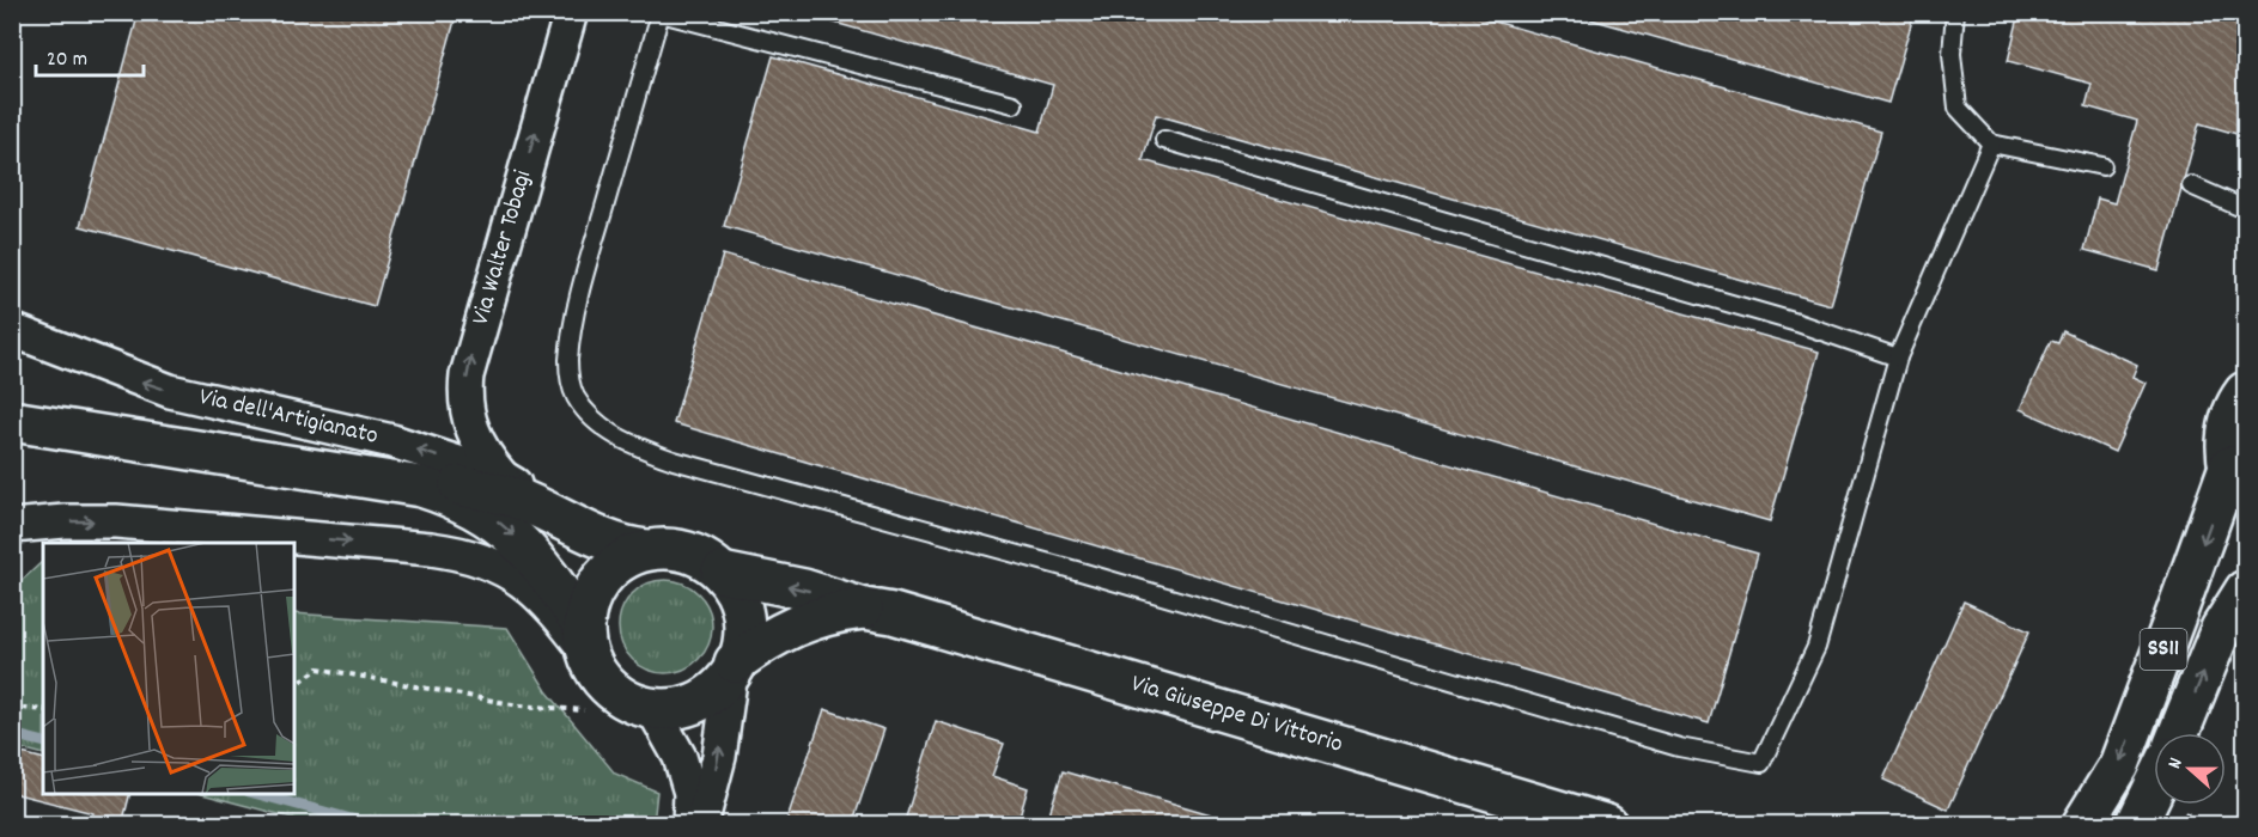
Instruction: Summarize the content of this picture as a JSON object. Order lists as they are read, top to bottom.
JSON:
{
  "streets": {
    "street": [
      "Via Walter Tobagi",
      "Via dell'Artigianato",
      "SS11",
      "Via Giuseppe Di Vittorio"
    ]
  },
  "crossings": [
    ["Via Walter Tobagi", "Via dell'Artigianato"]
  ],
  "one_way": ["Via Walter Tobagi"],
  "scale_bar": "20 m",
  "north": "left"
}
